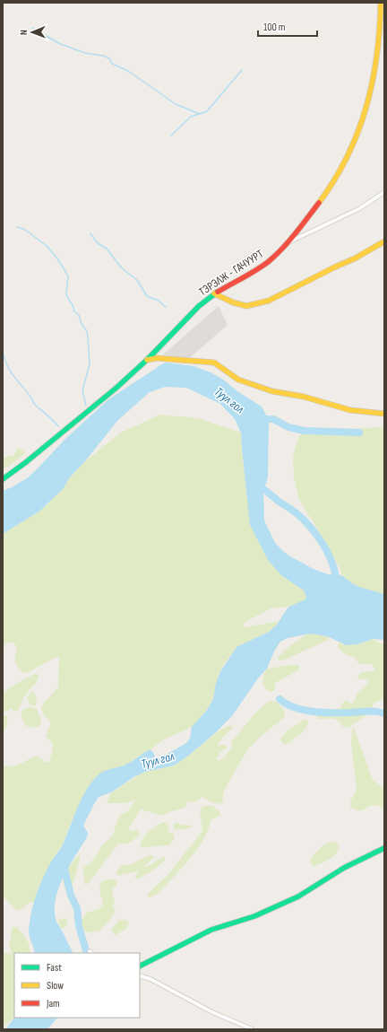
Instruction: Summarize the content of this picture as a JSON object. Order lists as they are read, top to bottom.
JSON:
{
  "streets": {
    "street": ["ТЭРЭЛЖ - ГАЧУУРТ"]
  },
  "water": ["Туул гол"],
  "legend": ["Fast", "Slow", "Jam"],
  "scale_bar": "100 m",
  "north": "left"
}
